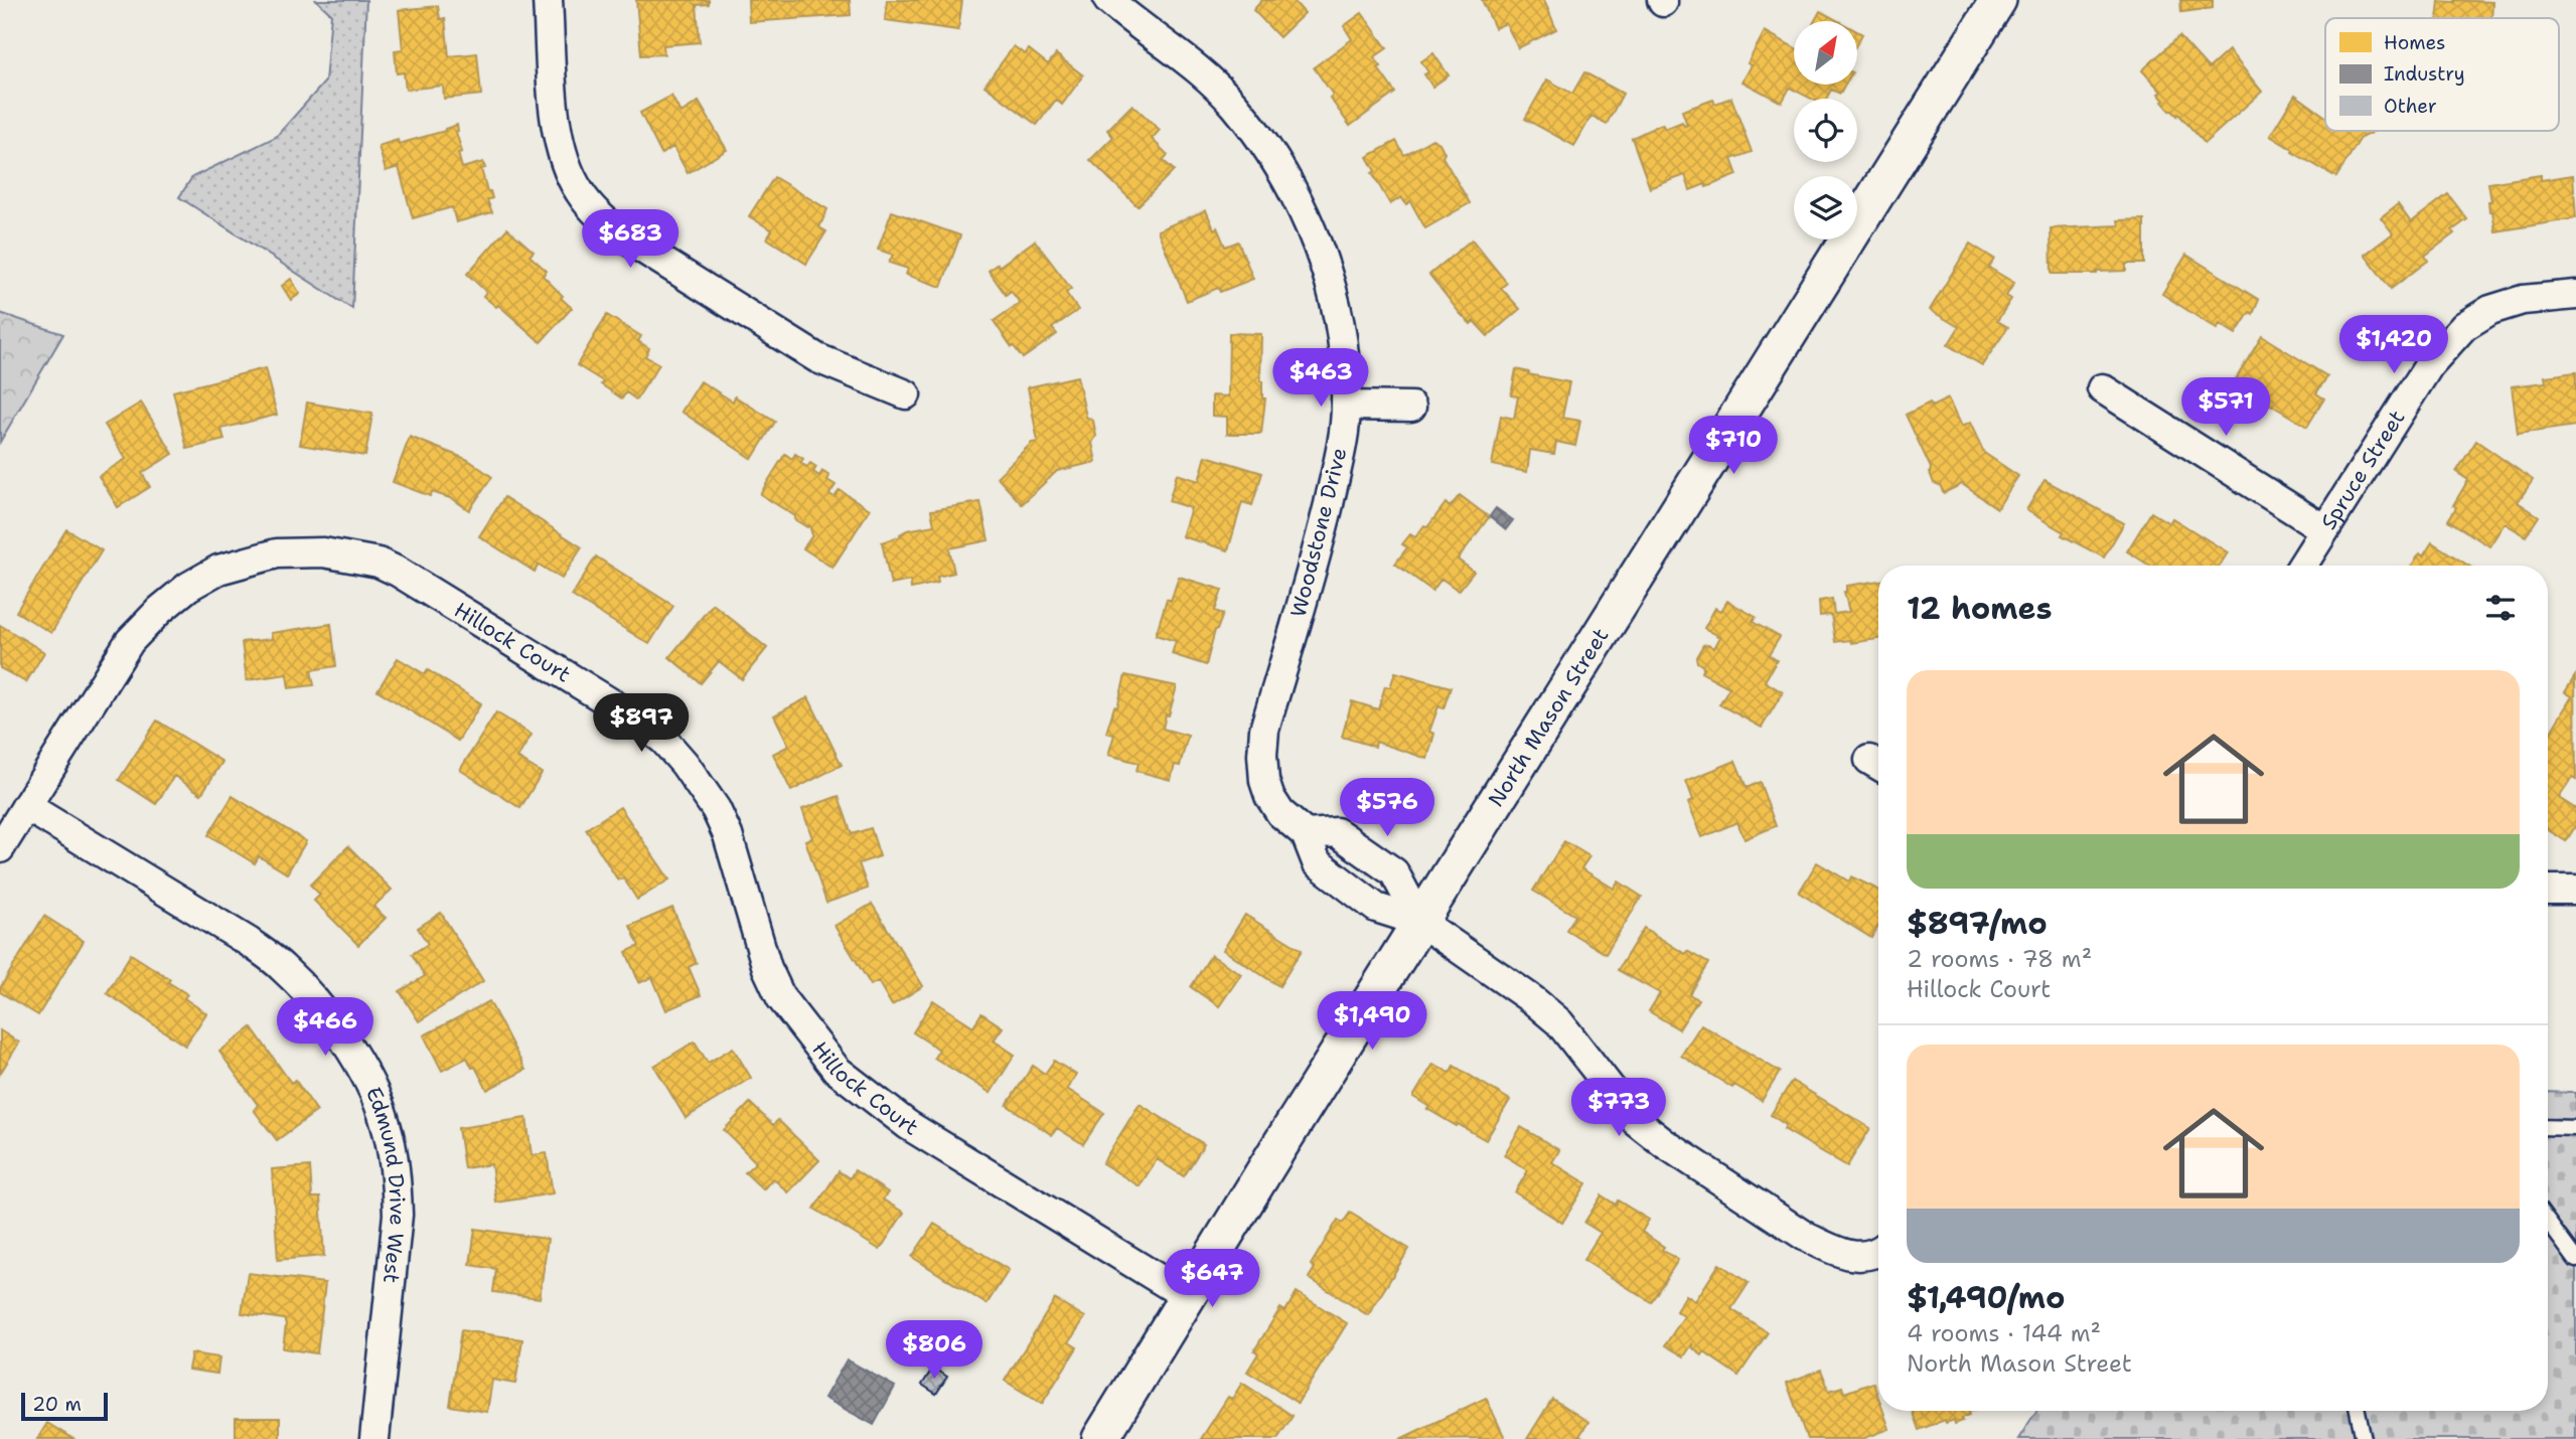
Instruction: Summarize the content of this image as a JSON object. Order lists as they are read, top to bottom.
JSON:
{
  "streets": {
    "street": [
      "Spruce Street",
      "Woodstone Drive",
      "Hillock Court",
      "North Mason Street",
      "Edmund Drive West"
    ]
  },
  "crossings": [
    ["Woodstone Drive", "North Mason Street"],
    ["Hillock Court", "North Mason Street"],
    ["Hillock Court", "Edmund Drive West"]
  ],
  "legend": ["Homes", "Industry", "Other"],
  "scale_bar": "20 m",
  "north": "top right",
  "page": {
    "price": [
      "$683",
      "$1,420",
      "$463",
      "$571",
      "$710",
      "$897",
      "$576",
      "$1,490",
      "$466",
      "$773",
      "$647",
      "$806"
    ],
    "heading": "12 homes",
    "list": [
      {
        "name": "$897/mo",
        "note": "2 rooms · 78 m² · Hillock Court"
      },
      {
        "name": "$1,490/mo",
        "note": "4 rooms · 144 m² · North Mason Street"
      }
    ],
    "scale": "20 m"
  }
}
